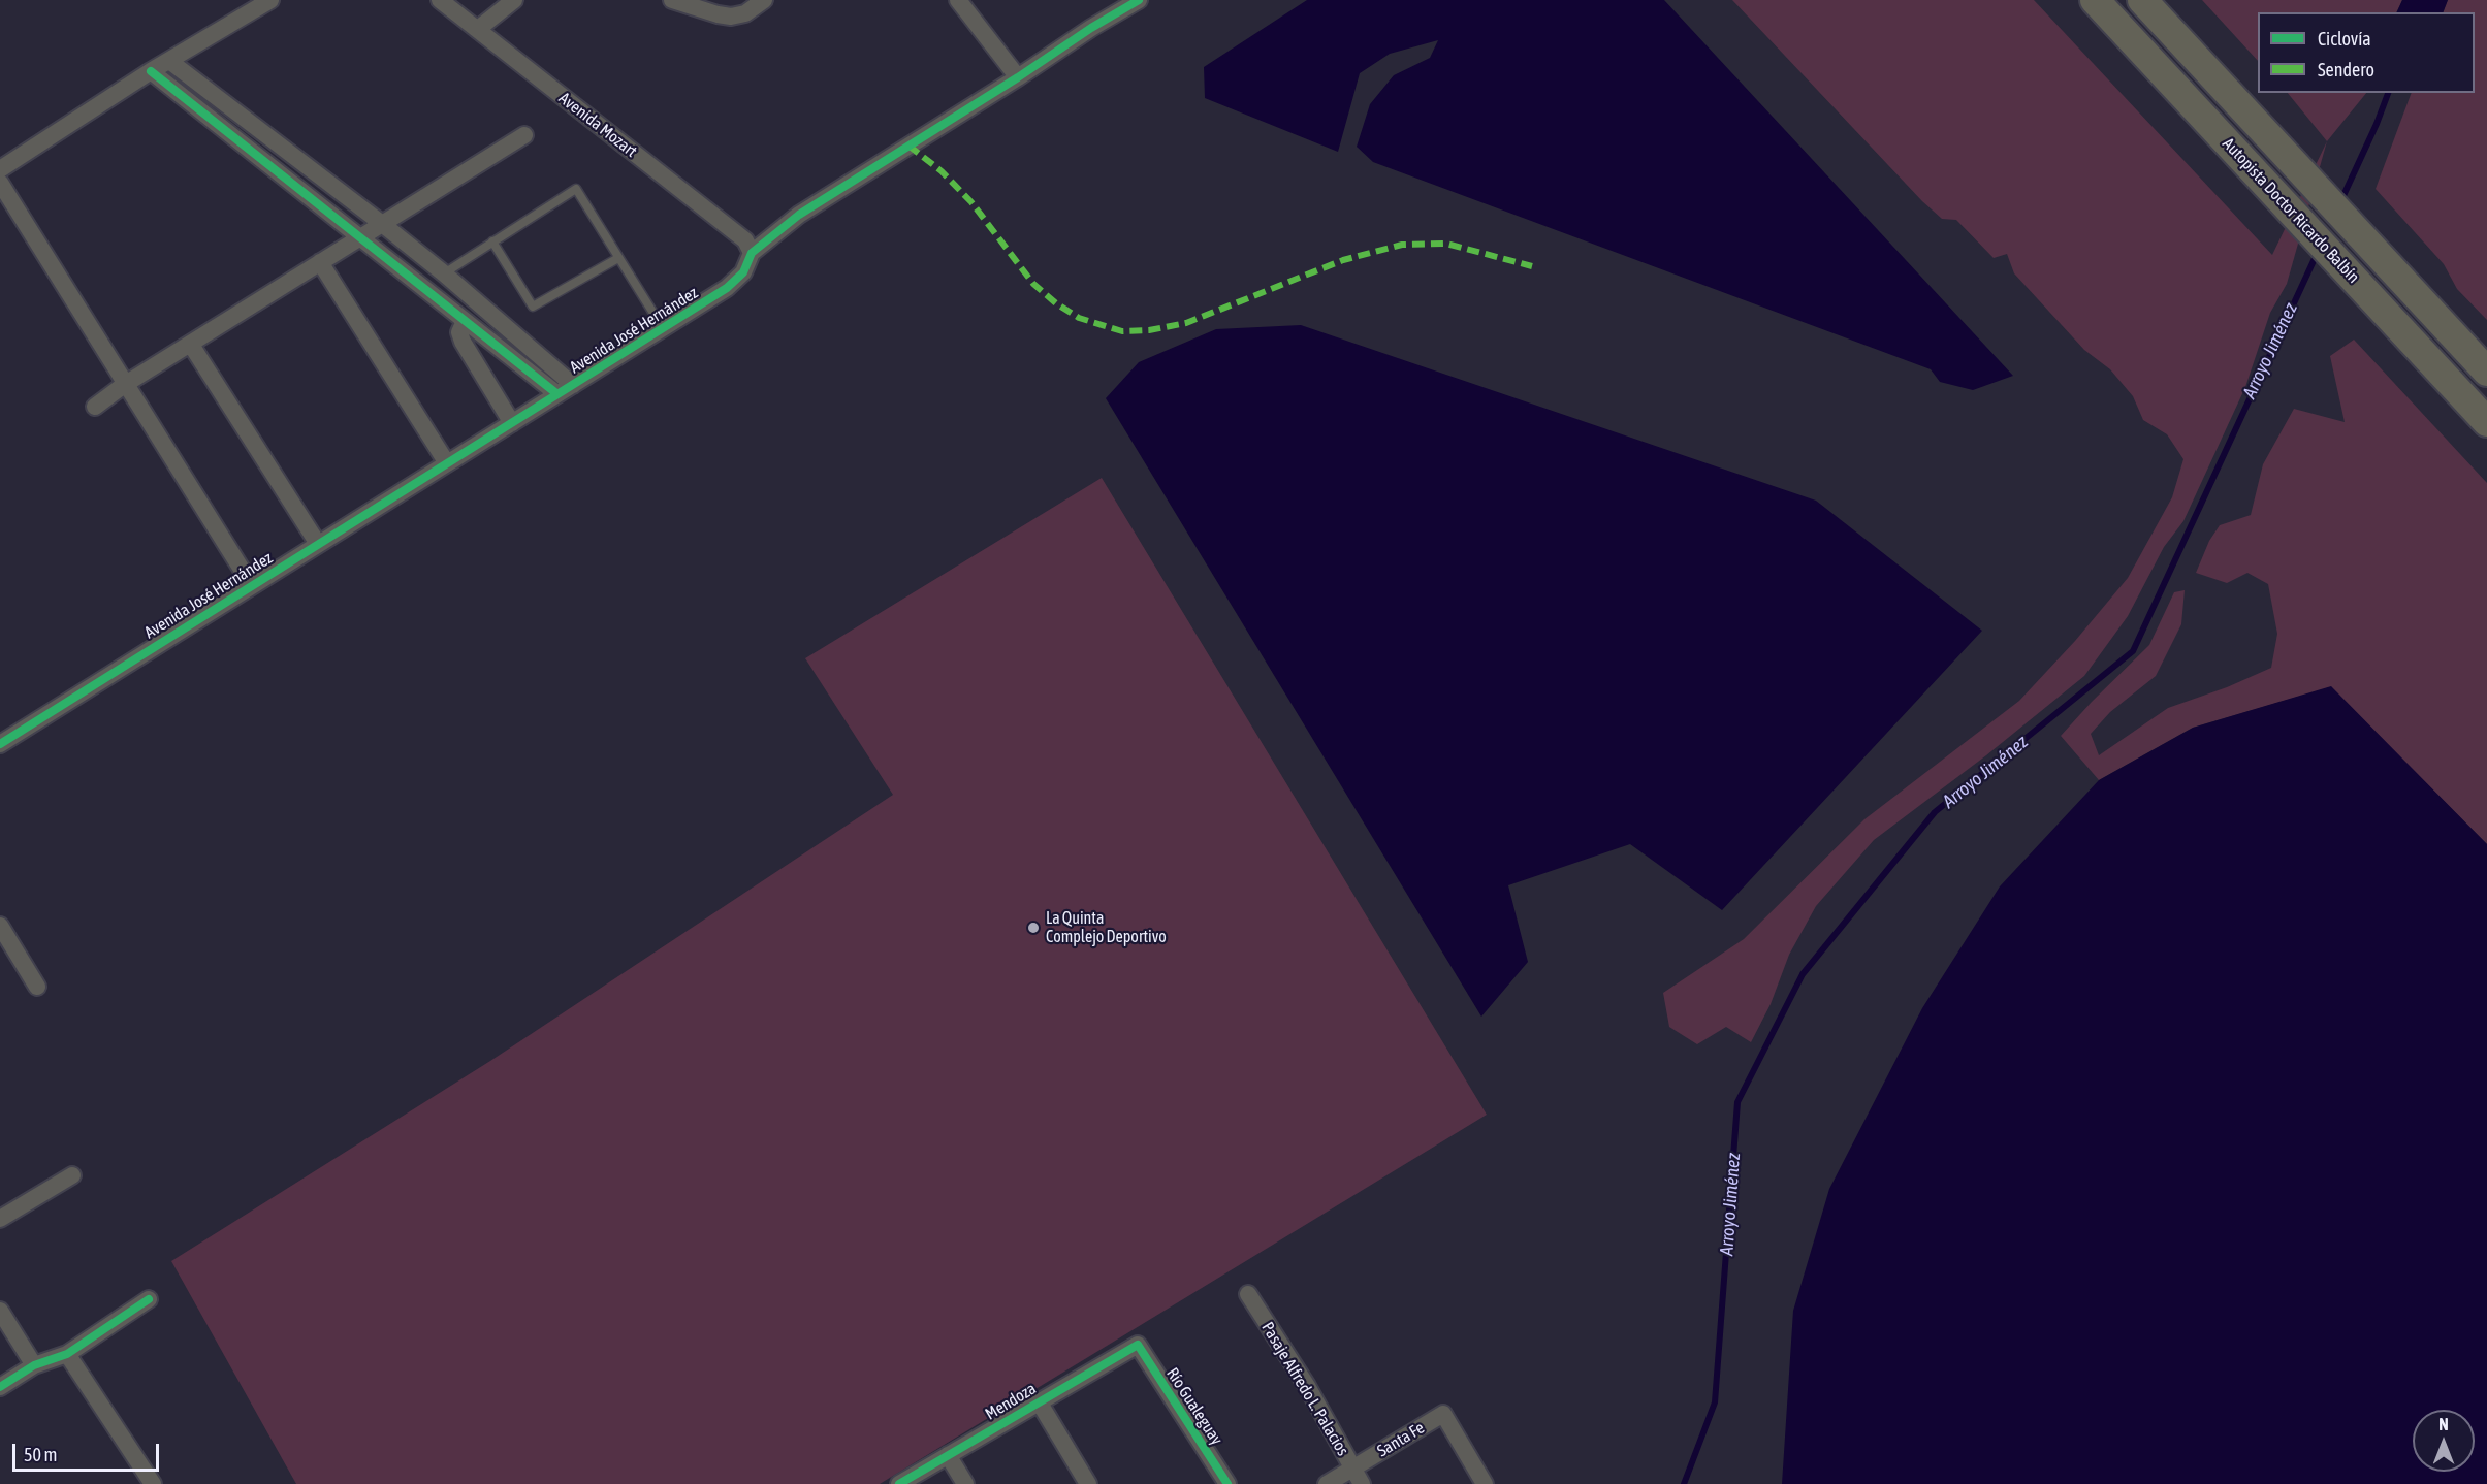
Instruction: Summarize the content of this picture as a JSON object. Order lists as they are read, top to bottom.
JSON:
{
  "streets": {
    "highway": ["Autopista Doctor Ricardo Balbín"],
    "street": [
      "Avenida Mozart",
      "Avenida José Hernández",
      "Pasaje Alfredo L. Palacios",
      "Mendoza",
      "Río Gualeguay",
      "Santa Fe"
    ]
  },
  "crossings": [
    ["Avenida Mozart", "Avenida José Hernández"],
    ["Pasaje Alfredo L. Palacios", "Santa Fe"],
    ["Mendoza", "Río Gualeguay"]
  ],
  "water": ["Arroyo Jiménez"],
  "places": ["La Quinta Complejo Deportivo"],
  "legend": ["Ciclovía", "Sendero"],
  "scale_bar": "50 m",
  "north": "top"
}
